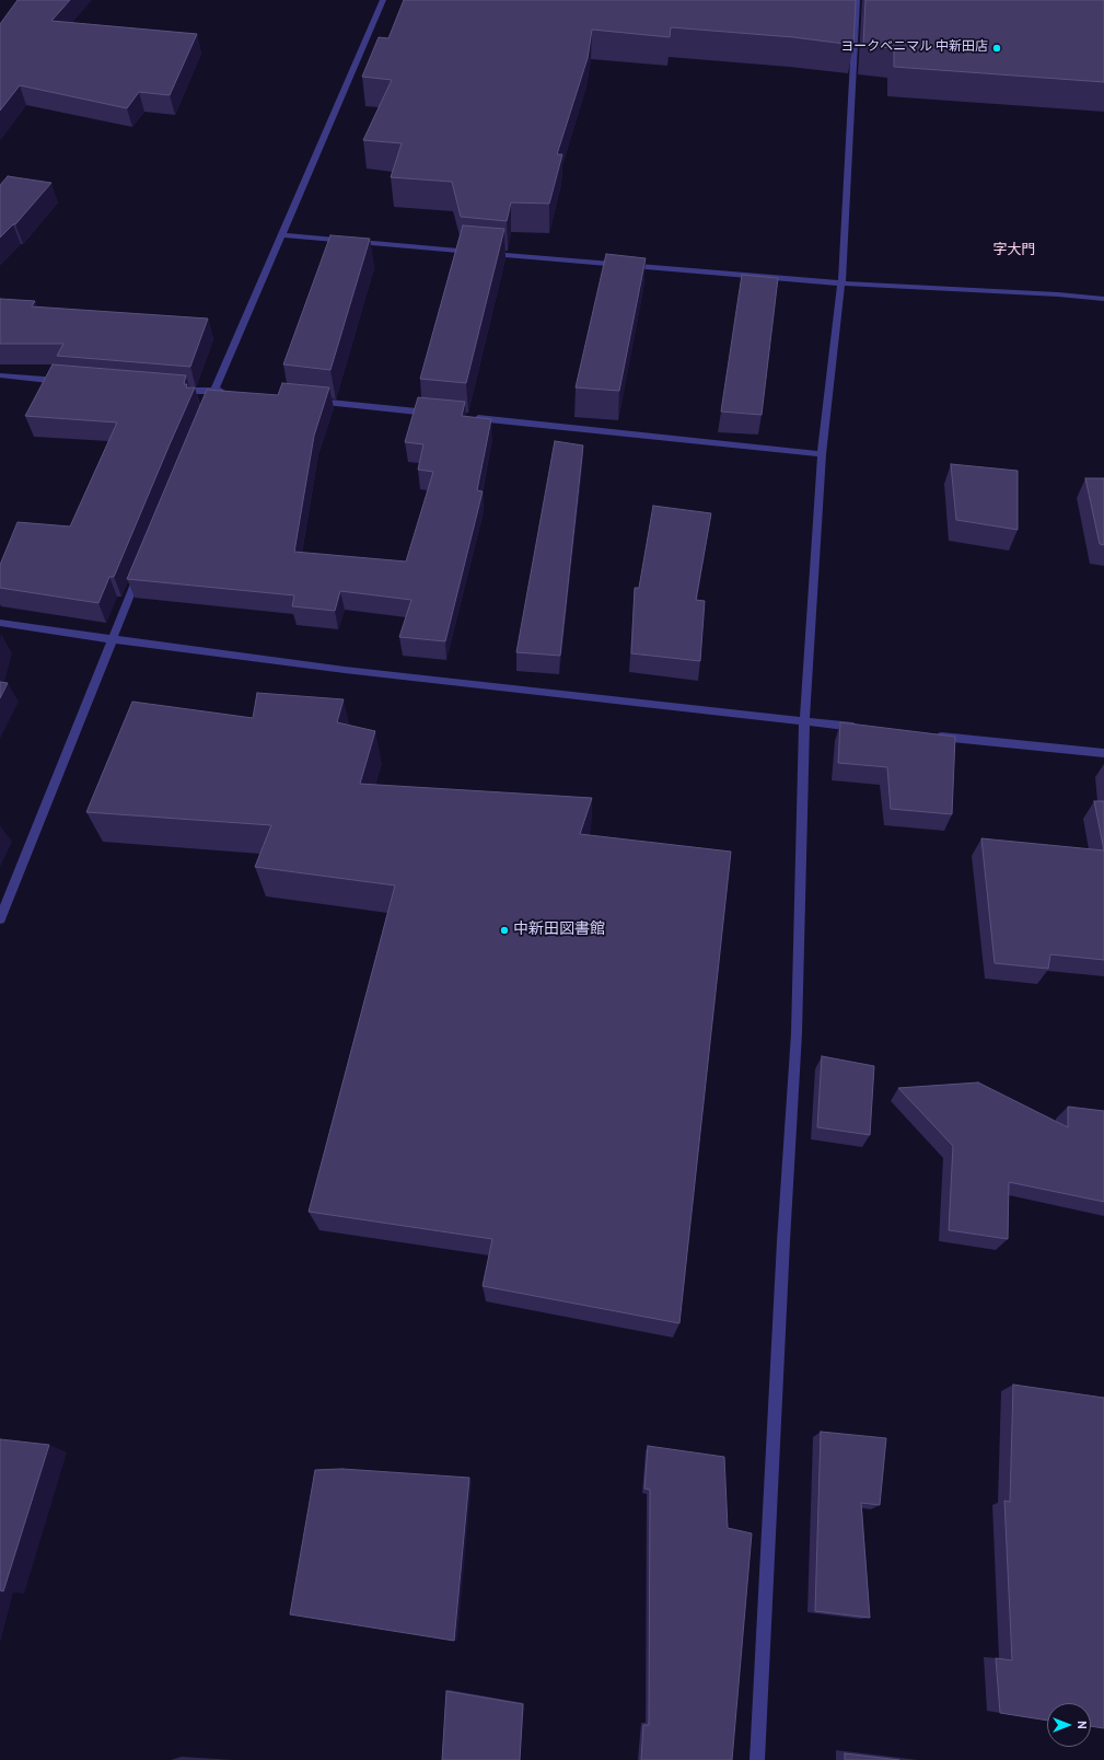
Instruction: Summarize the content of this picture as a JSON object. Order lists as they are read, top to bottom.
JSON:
{
  "districts": ["字大門"],
  "places": ["ヨークベニマル 中新田店", "中新田図書館"],
  "north": "right"
}
